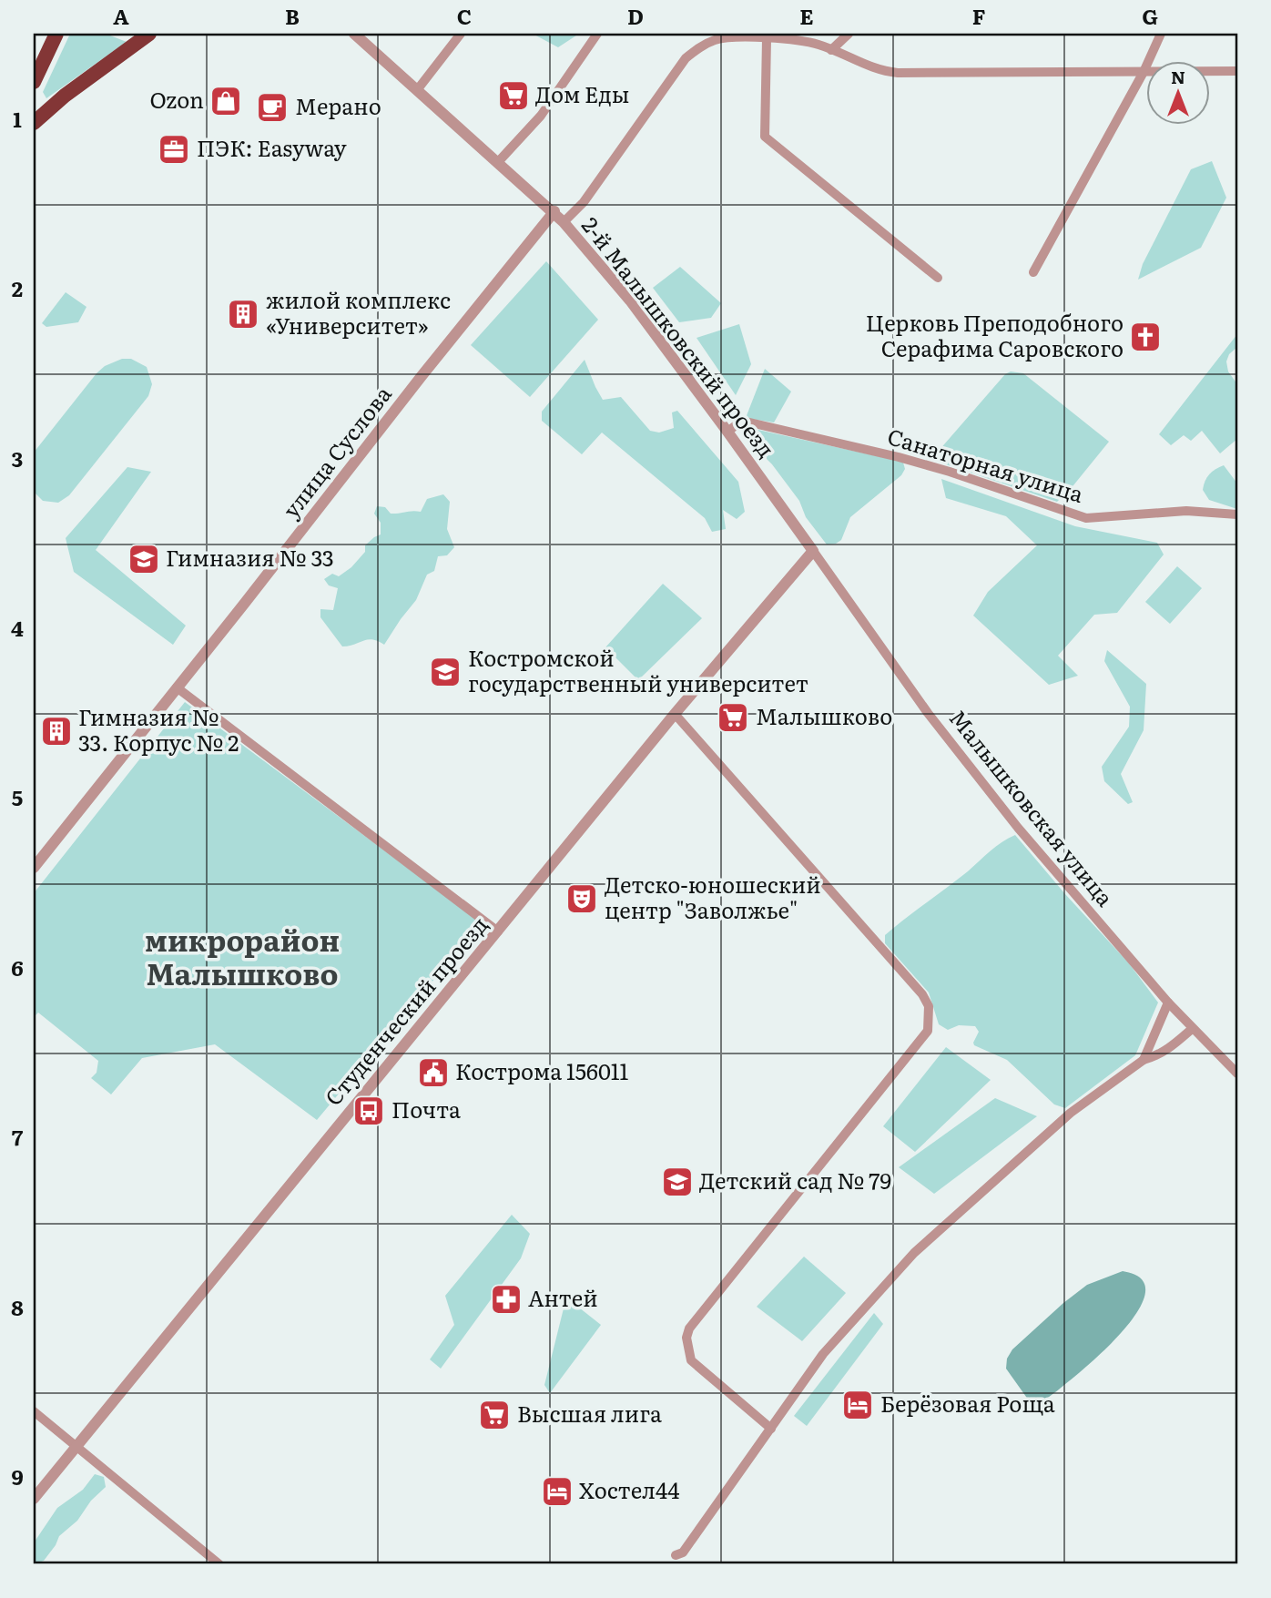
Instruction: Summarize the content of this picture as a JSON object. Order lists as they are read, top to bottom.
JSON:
{
  "streets": {
    "street": [
      "2-й Малышковский проезд",
      "улица Суслова",
      "Санаторная улица",
      "Малышковская улица",
      "Студенческий проезд"
    ]
  },
  "crossings": [
    ["2-й Малышковский проезд", "улица Суслова"],
    ["2-й Малышковский проезд", "Санаторная улица"],
    ["2-й Малышковский проезд", "Малышковская улица"],
    ["2-й Малышковский проезд", "Студенческий проезд"],
    ["Малышковская улица", "Студенческий проезд"]
  ],
  "districts": ["микрорайон Малышково"],
  "places": {
    "supermarket": ["Дом Еды", "Малышково", "Высшая лига"],
    "shop": ["Ozon"],
    "cafe": ["Мерано"],
    "office": ["ПЭК: Easyway"],
    "building": ["жилой комплекс «Университет»", "Гимназия № 33. Корпус № 2"],
    "church": ["Церковь Преподобного Серафима Саровского"],
    "school or university": ["Гимназия № 33", "Костромской государственный университет", "Детский сад № 79"],
    "theatre": ["Детско-юношеский центр \"Заволжье\""],
    "public building": ["Кострома 156011"],
    "bus stop": ["Почта"],
    "pharmacy": ["Антей"],
    "hotel": ["Берёзовая Роща", "Хостел44"]
  },
  "north": "top",
  "grid": {
    "columns": [
      "A",
      "B",
      "C",
      "D",
      "E",
      "F",
      "G"
    ],
    "rows": [
      "1",
      "2",
      "3",
      "4",
      "5",
      "6",
      "7",
      "8",
      "9"
    ]
  }
}
